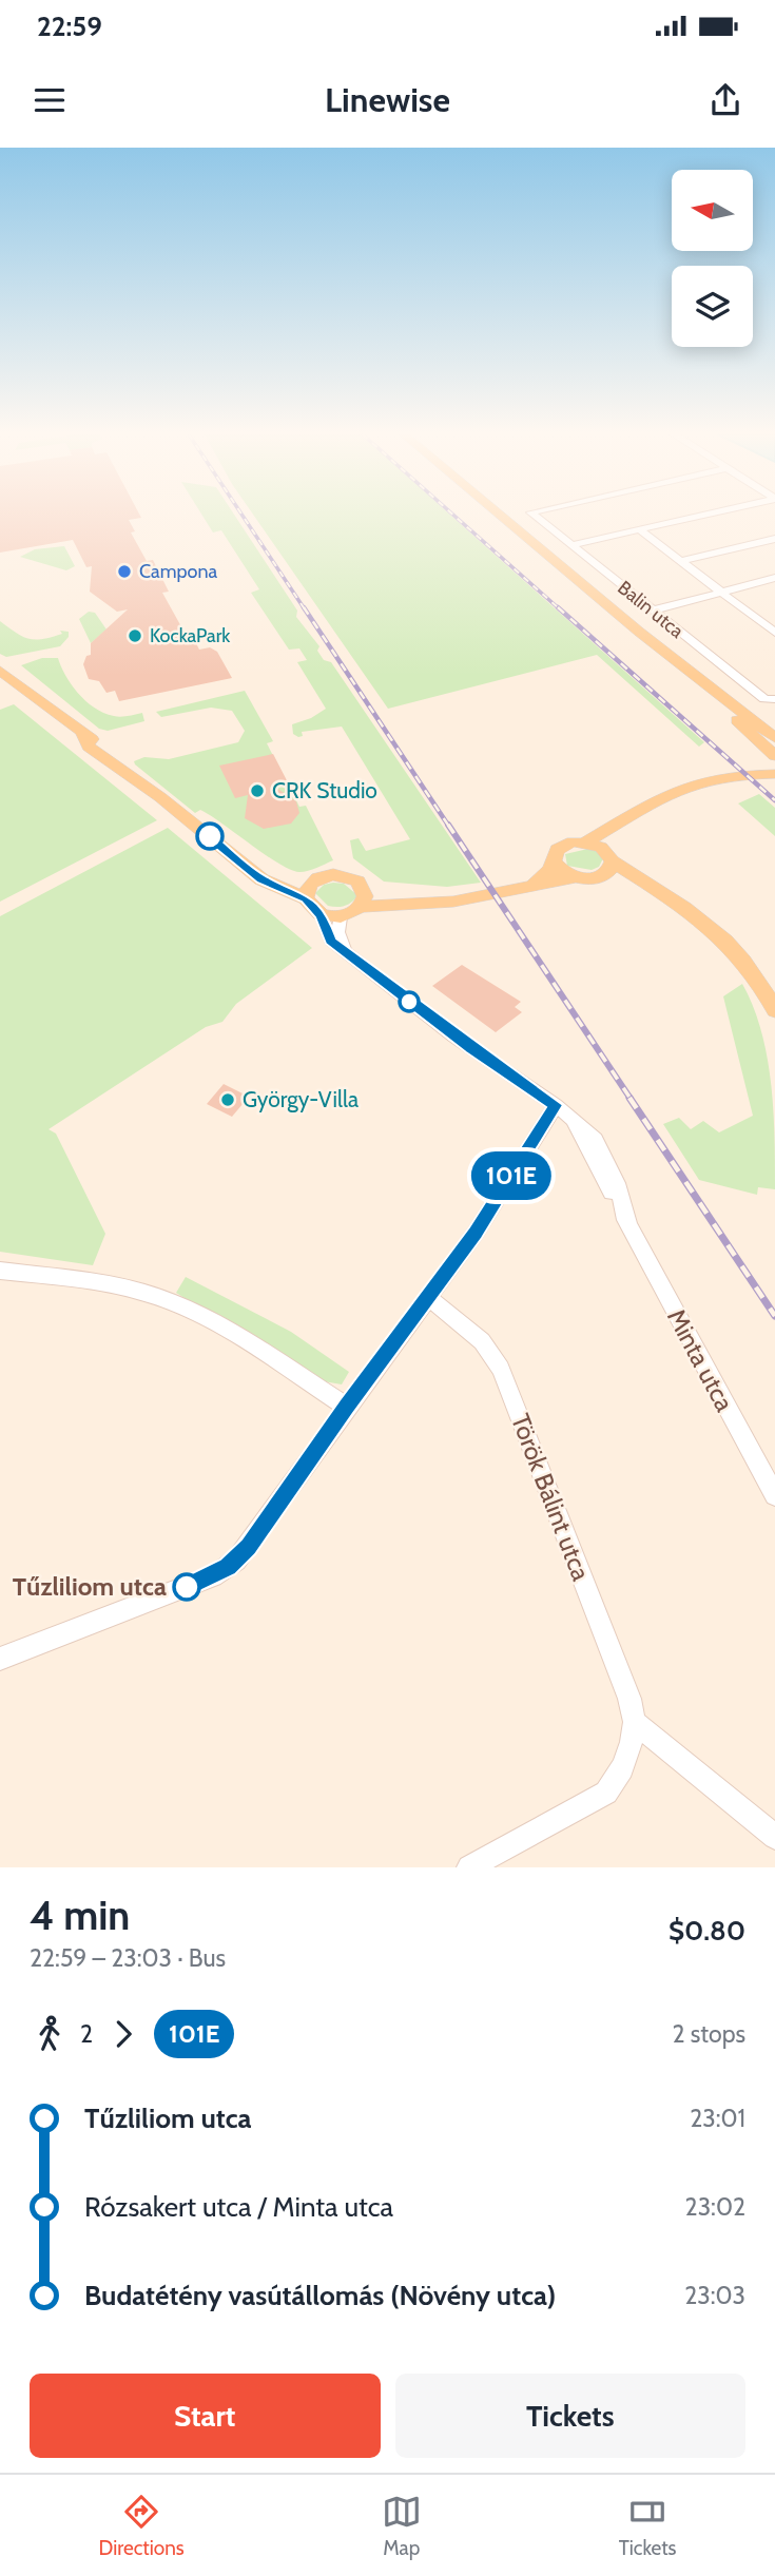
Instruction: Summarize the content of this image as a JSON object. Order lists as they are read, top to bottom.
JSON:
{
  "streets": {
    "street": ["Balin utca", "Minta utca", "Török Bálint utca"]
  },
  "places": [
    "Campona",
    "KockaPark",
    "CRK Studio",
    "György-Villa",
    "Tűzliliom utca"
  ],
  "lines": ["bus line 101E"],
  "north": "left",
  "page": {
    "status": "22:59",
    "header": "Linewise",
    "on_map": "101E",
    "heading": ["4 min", "22:59 – 23:03 · Bus", "$0.80"],
    "legs": ["2", "101E", "2 stops"],
    "list": [
      {
        "name": "Tűzliliom utca",
        "value": "23:01"
      },
      {
        "name": "Rózsakert utca / Minta utca",
        "value": "23:02"
      },
      {
        "name": "Budatétény vasútállomás (Növény utca)",
        "value": "23:03"
      }
    ],
    "buttons": ["Start", "Tickets"],
    "tabs": ["Directions", "Map", "Tickets"]
  }
}
